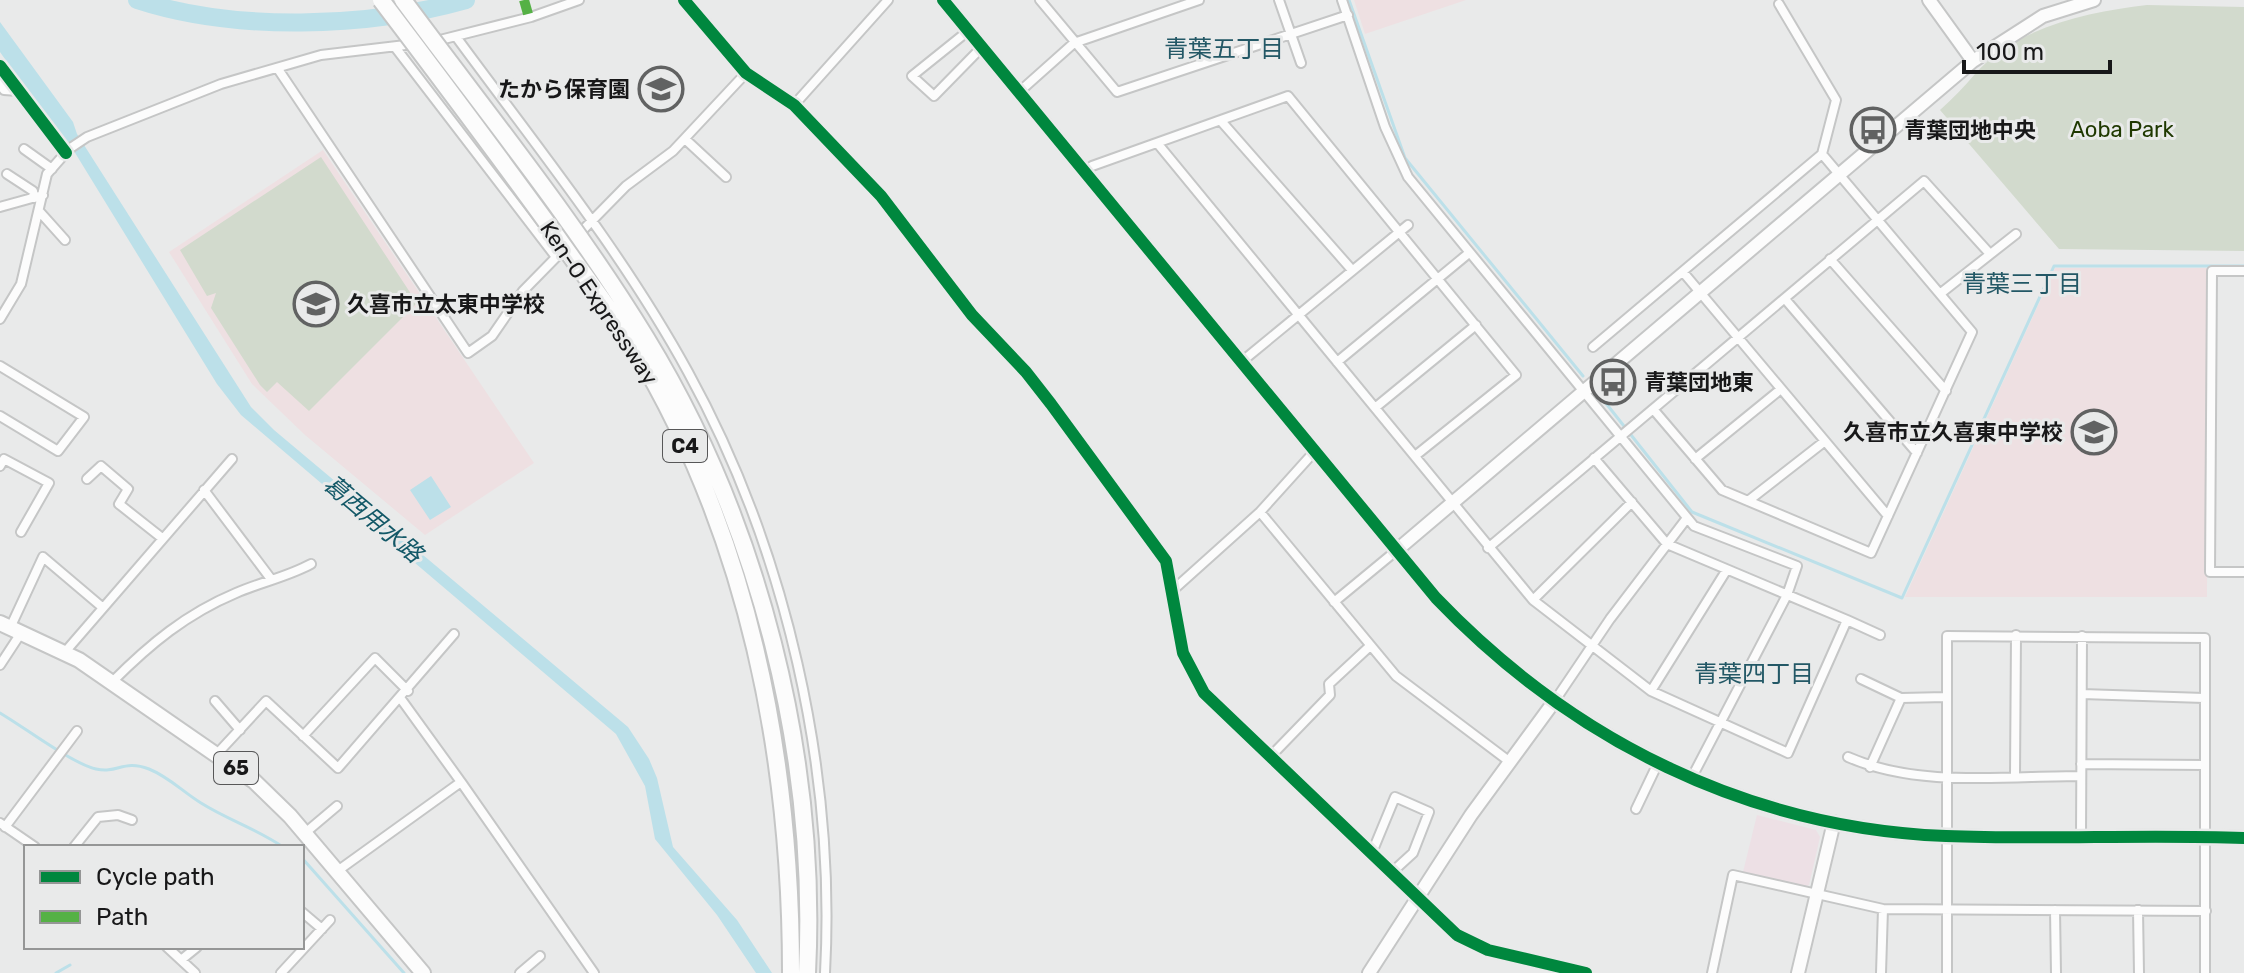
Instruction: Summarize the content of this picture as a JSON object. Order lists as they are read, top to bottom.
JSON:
{
  "streets": {
    "highway": ["Ken-O Expressway", "C4"],
    "main road": ["65"]
  },
  "districts": ["青葉五丁目", "青葉三丁目", "青葉四丁目"],
  "water": ["葛西用水路"],
  "parks": ["Aoba Park"],
  "places": {
    "school or university": ["たから保育園", "久喜市立太東中学校", "久喜市立久喜東中学校"],
    "bus stop": ["青葉団地中央", "青葉団地東"]
  },
  "legend": ["Cycle path", "Path"],
  "scale_bar": "100 m"
}
